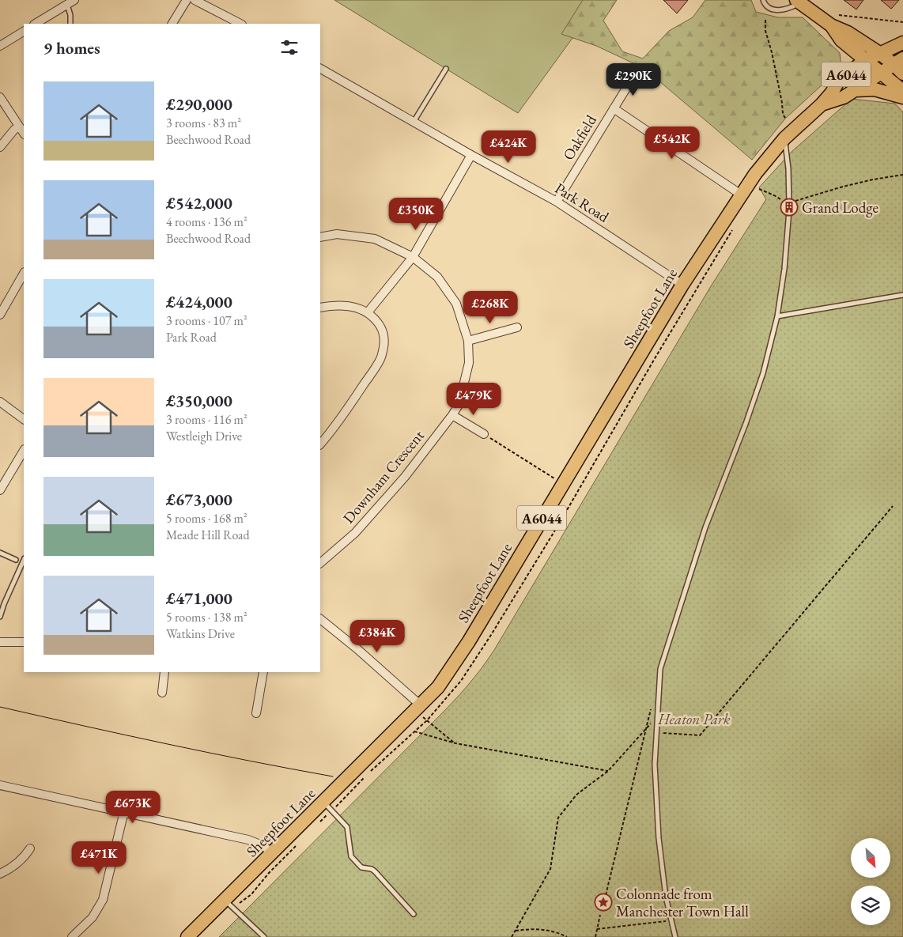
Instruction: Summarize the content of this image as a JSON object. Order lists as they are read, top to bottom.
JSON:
{
  "streets": {
    "main road": ["A6044", "Sheepfoot Lane"],
    "street": ["Oakfield", "Park Road", "Downham Crescent"]
  },
  "crossings": [
    ["A6044", "Sheepfoot Lane"],
    ["Oakfield", "Park Road"],
    ["Park Road", "Sheepfoot Lane"]
  ],
  "parks": ["Heaton Park"],
  "places": {
    "building": ["Grand Lodge"],
    "place": ["Colonnade from Manchester Town Hall"]
  },
  "north": "bottom right",
  "page": {
    "heading": "9 homes",
    "price": [
      "£290K",
      "£542K",
      "£424K",
      "£350K",
      "£268K",
      "£479K",
      "£384K",
      "£673K",
      "£471K"
    ],
    "list": [
      {
        "name": "£290,000",
        "note": "3 rooms · 83 m² · Beechwood Road"
      },
      {
        "name": "£542,000",
        "note": "4 rooms · 136 m² · Beechwood Road"
      },
      {
        "name": "£424,000",
        "note": "3 rooms · 107 m² · Park Road"
      },
      {
        "name": "£350,000",
        "note": "3 rooms · 116 m² · Westleigh Drive"
      },
      {
        "name": "£673,000",
        "note": "5 rooms · 168 m² · Meade Hill Road"
      },
      {
        "name": "£471,000",
        "note": "5 rooms · 138 m² · Watkins Drive"
      }
    ]
  }
}
